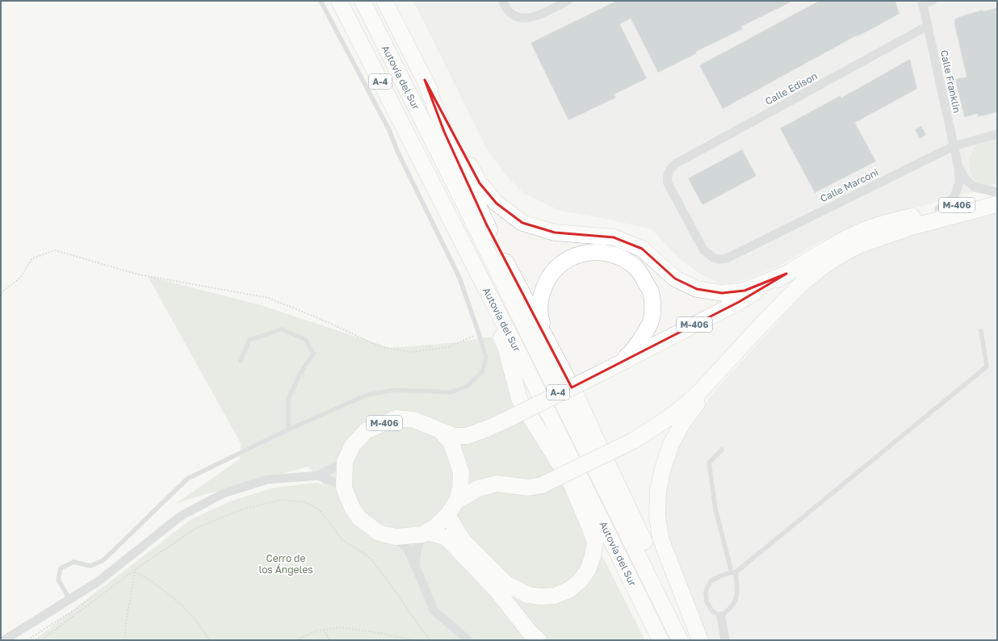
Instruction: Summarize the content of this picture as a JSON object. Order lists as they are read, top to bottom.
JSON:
{
  "streets": {
    "highway": ["Autovía del Sur", "A-4", "M-406"],
    "street": ["Calle Franklin", "Calle Edison", "Calle Marconi"]
  },
  "crossings": [
    ["Calle Franklin", "Calle Edison"],
    ["Calle Franklin", "Calle Marconi"],
    ["Calle Edison", "Calle Marconi"]
  ],
  "parks": ["Cerro de los Ángeles"]
}
